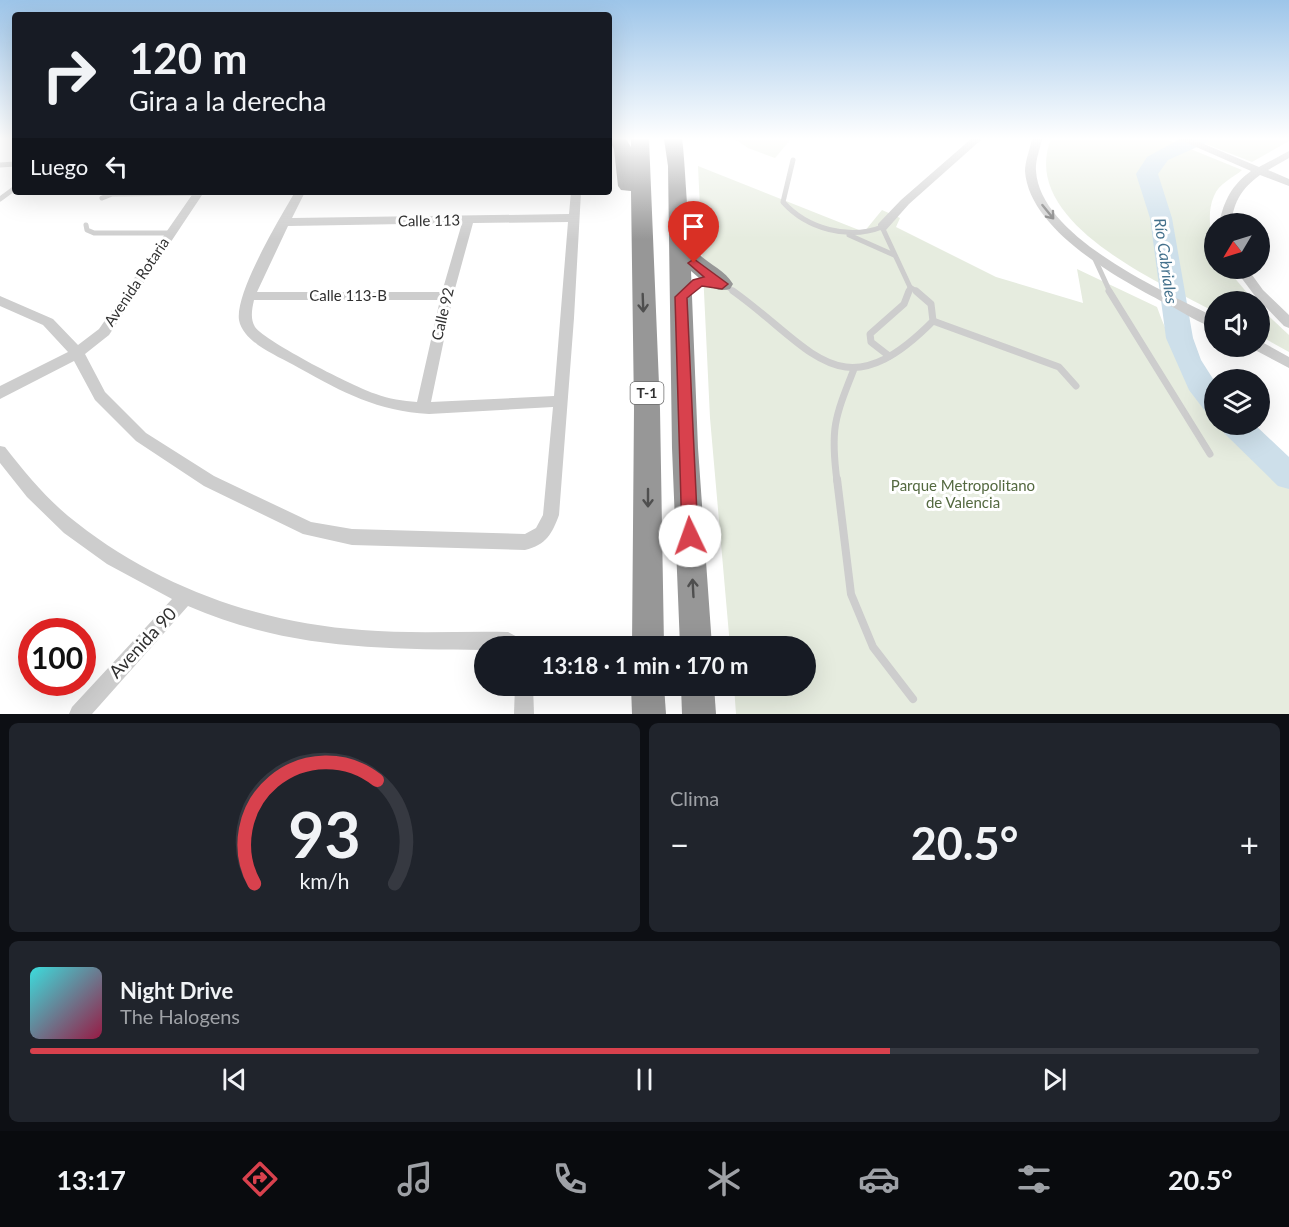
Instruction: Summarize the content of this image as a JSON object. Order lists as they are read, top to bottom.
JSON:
{
  "streets": {
    "highway": ["T-1"],
    "street": [
      "Calle 113",
      "Avenida Rotaria",
      "Calle 113-B",
      "Calle 92",
      "Avenida 90"
    ]
  },
  "crossings": [
    ["Calle 113", "Calle 92"],
    ["Calle 113-B", "Calle 92"]
  ],
  "water": ["Río Cabriales"],
  "parks": ["Parque Metropolitano de Valencia"],
  "north": "bottom left",
  "page": {
    "turn": ["120 m", "Gira a la derecha"],
    "then": "Luego",
    "limit": "100",
    "trip": "13:18 · 1 min · 170 m",
    "tile": "Clima",
    "heat": ["−", "20.5°", "+"],
    "song": ["Night Drive", "The Halogens"],
    "tabs": ["13:17", "20.5°"],
    "gauge": ["93", "km/h"]
  }
}
